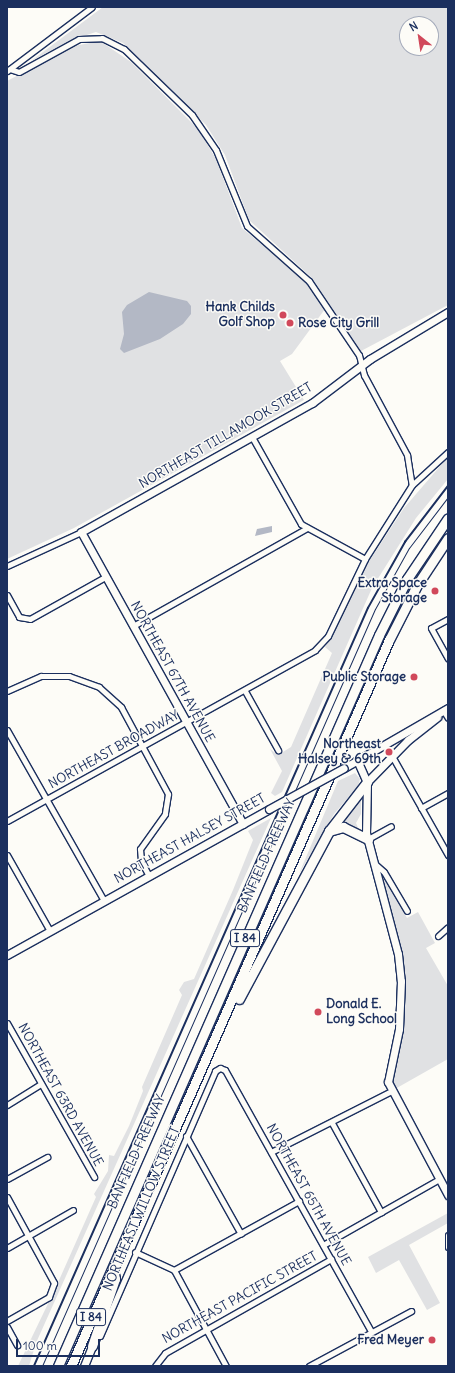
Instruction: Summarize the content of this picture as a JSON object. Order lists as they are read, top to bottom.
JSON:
{
  "streets": {
    "highway": ["BANFIELD FREEWAY", "I 84"],
    "street": [
      "NORTHEAST TILLAMOOK STREET",
      "NORTHEAST 67TH AVENUE",
      "NORTHEAST BROADWAY",
      "NORTHEAST HALSEY STREET",
      "NORTHEAST 63RD AVENUE",
      "NORTHEAST 65TH AVENUE",
      "NORTHEAST WILLOW STREET",
      "NORTHEAST PACIFIC STREET"
    ]
  },
  "crossings": [
    ["NORTHEAST TILLAMOOK STREET", "NORTHEAST 67TH AVENUE"],
    ["NORTHEAST 67TH AVENUE", "NORTHEAST BROADWAY"],
    ["NORTHEAST 67TH AVENUE", "NORTHEAST HALSEY STREET"],
    ["NORTHEAST 65TH AVENUE", "NORTHEAST WILLOW STREET"],
    ["NORTHEAST 65TH AVENUE", "NORTHEAST PACIFIC STREET"]
  ],
  "places": [
    "Hank Childs Golf Shop",
    "Rose City Grill",
    "Extra Space Storage",
    "Public Storage",
    "Northeast Halsey & 69th",
    "Donald E. Long School",
    "Fred Meyer"
  ],
  "scale_bar": "100 m",
  "north": "top left"
}
